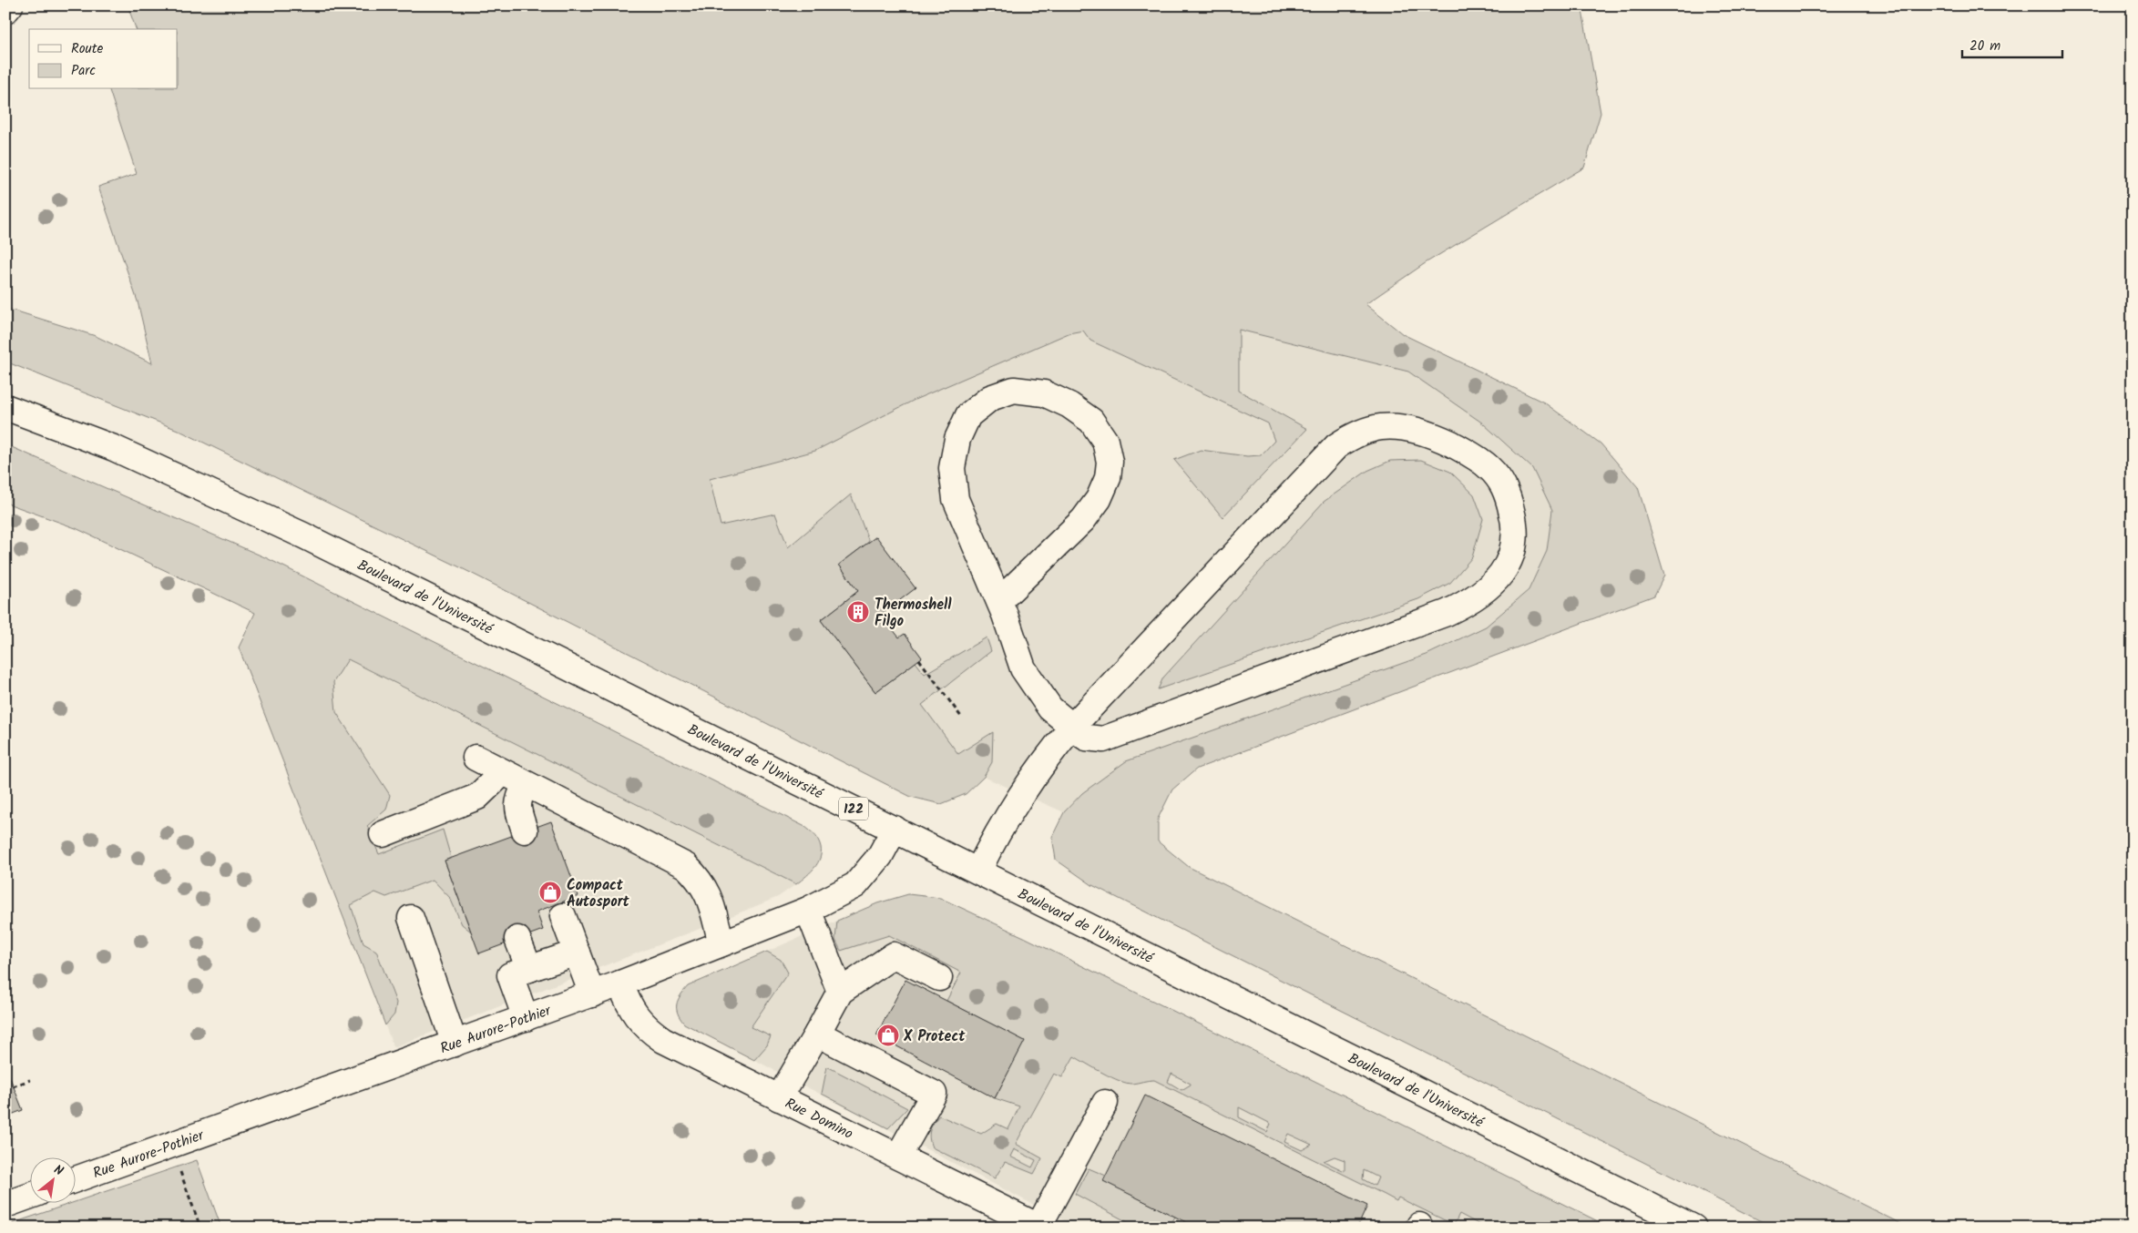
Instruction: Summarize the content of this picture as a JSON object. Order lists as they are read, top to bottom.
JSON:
{
  "streets": {
    "main road": [
      "Boulevard de l'Université",
      "122",
      "Rue Aurore-Pothier",
      "Rue Domino"
    ]
  },
  "crossings": [
    ["Boulevard de l'Université", "Rue Aurore-Pothier"],
    ["Rue Aurore-Pothier", "Rue Domino"]
  ],
  "places": {
    "building": ["Thermoshell Filgo"],
    "shop": ["Compact Autosport", "X Protect"]
  },
  "legend": ["Route", "Parc"],
  "scale_bar": "20 m",
  "north": "top right"
}
